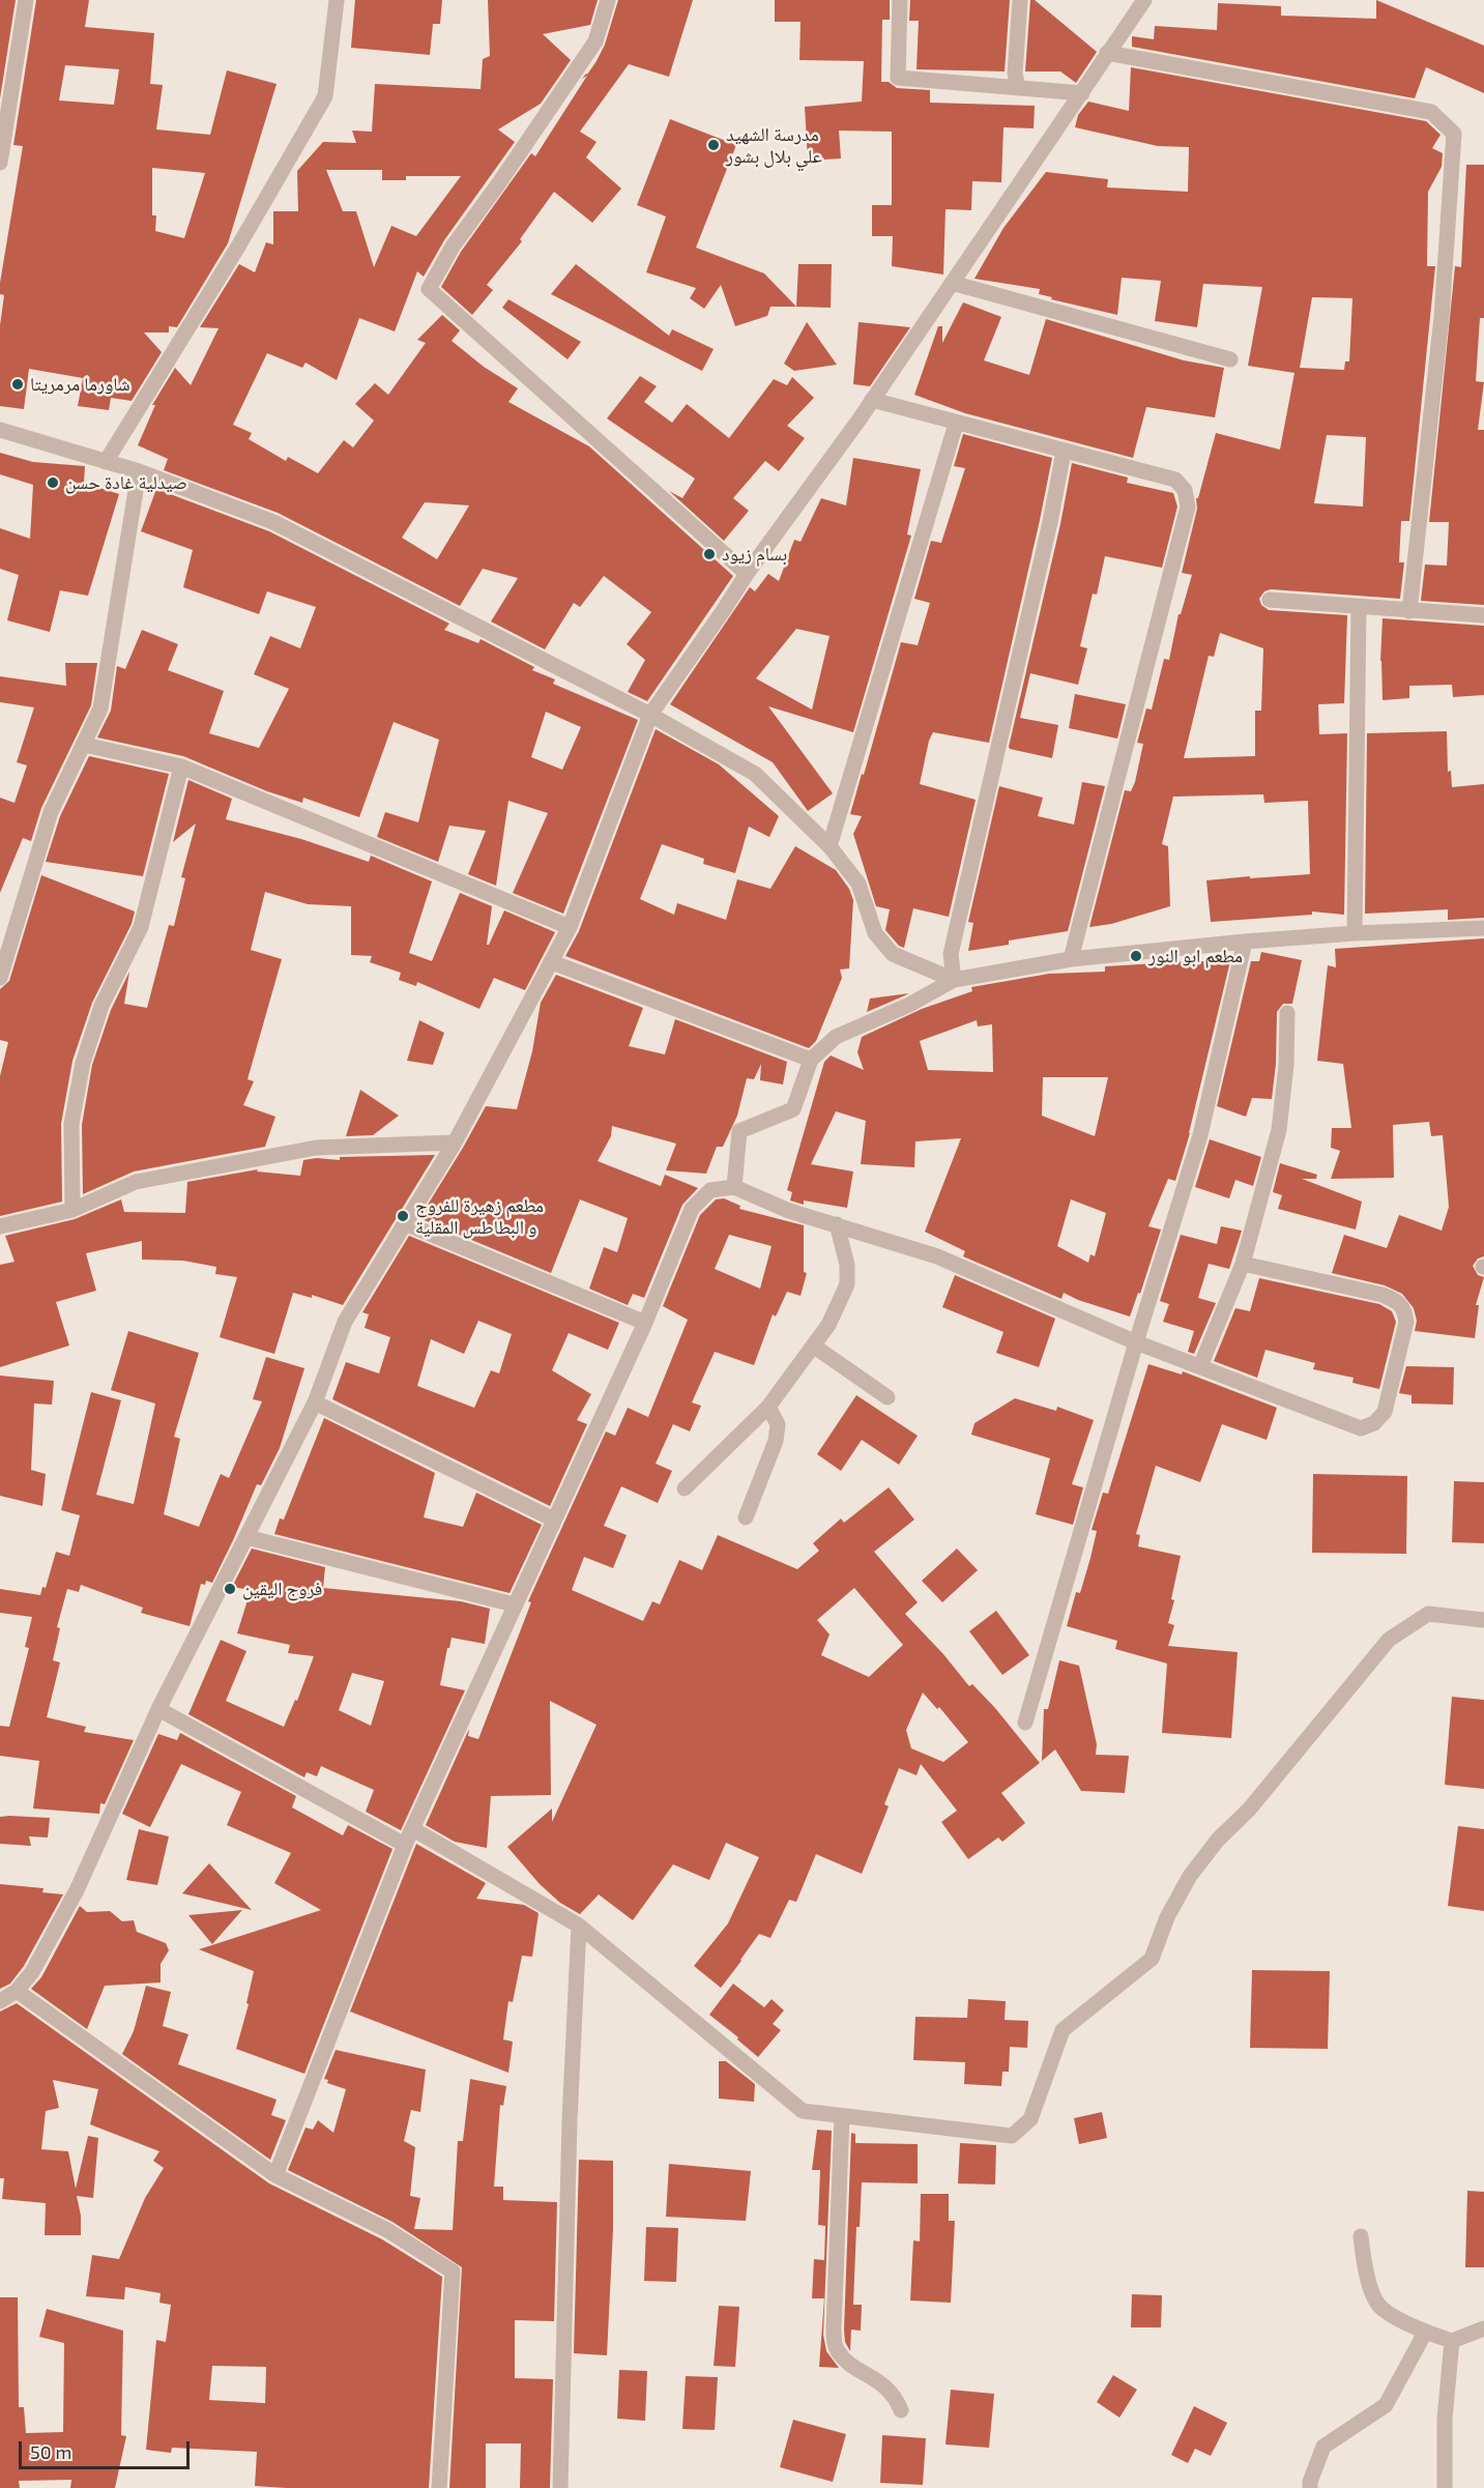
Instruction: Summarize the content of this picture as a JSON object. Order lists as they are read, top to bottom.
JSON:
{
  "places": [
    "مدرسة الشهيد علي بلال بشور",
    "شاورما مرمريتا",
    "صيدلية غادة حسن",
    "بسام زيود",
    "مطعم ابو النور",
    "مطعم زهيرة للفروج و البطاطس المقلية",
    "فروج اليقين"
  ],
  "scale_bar": "50 m"
}
